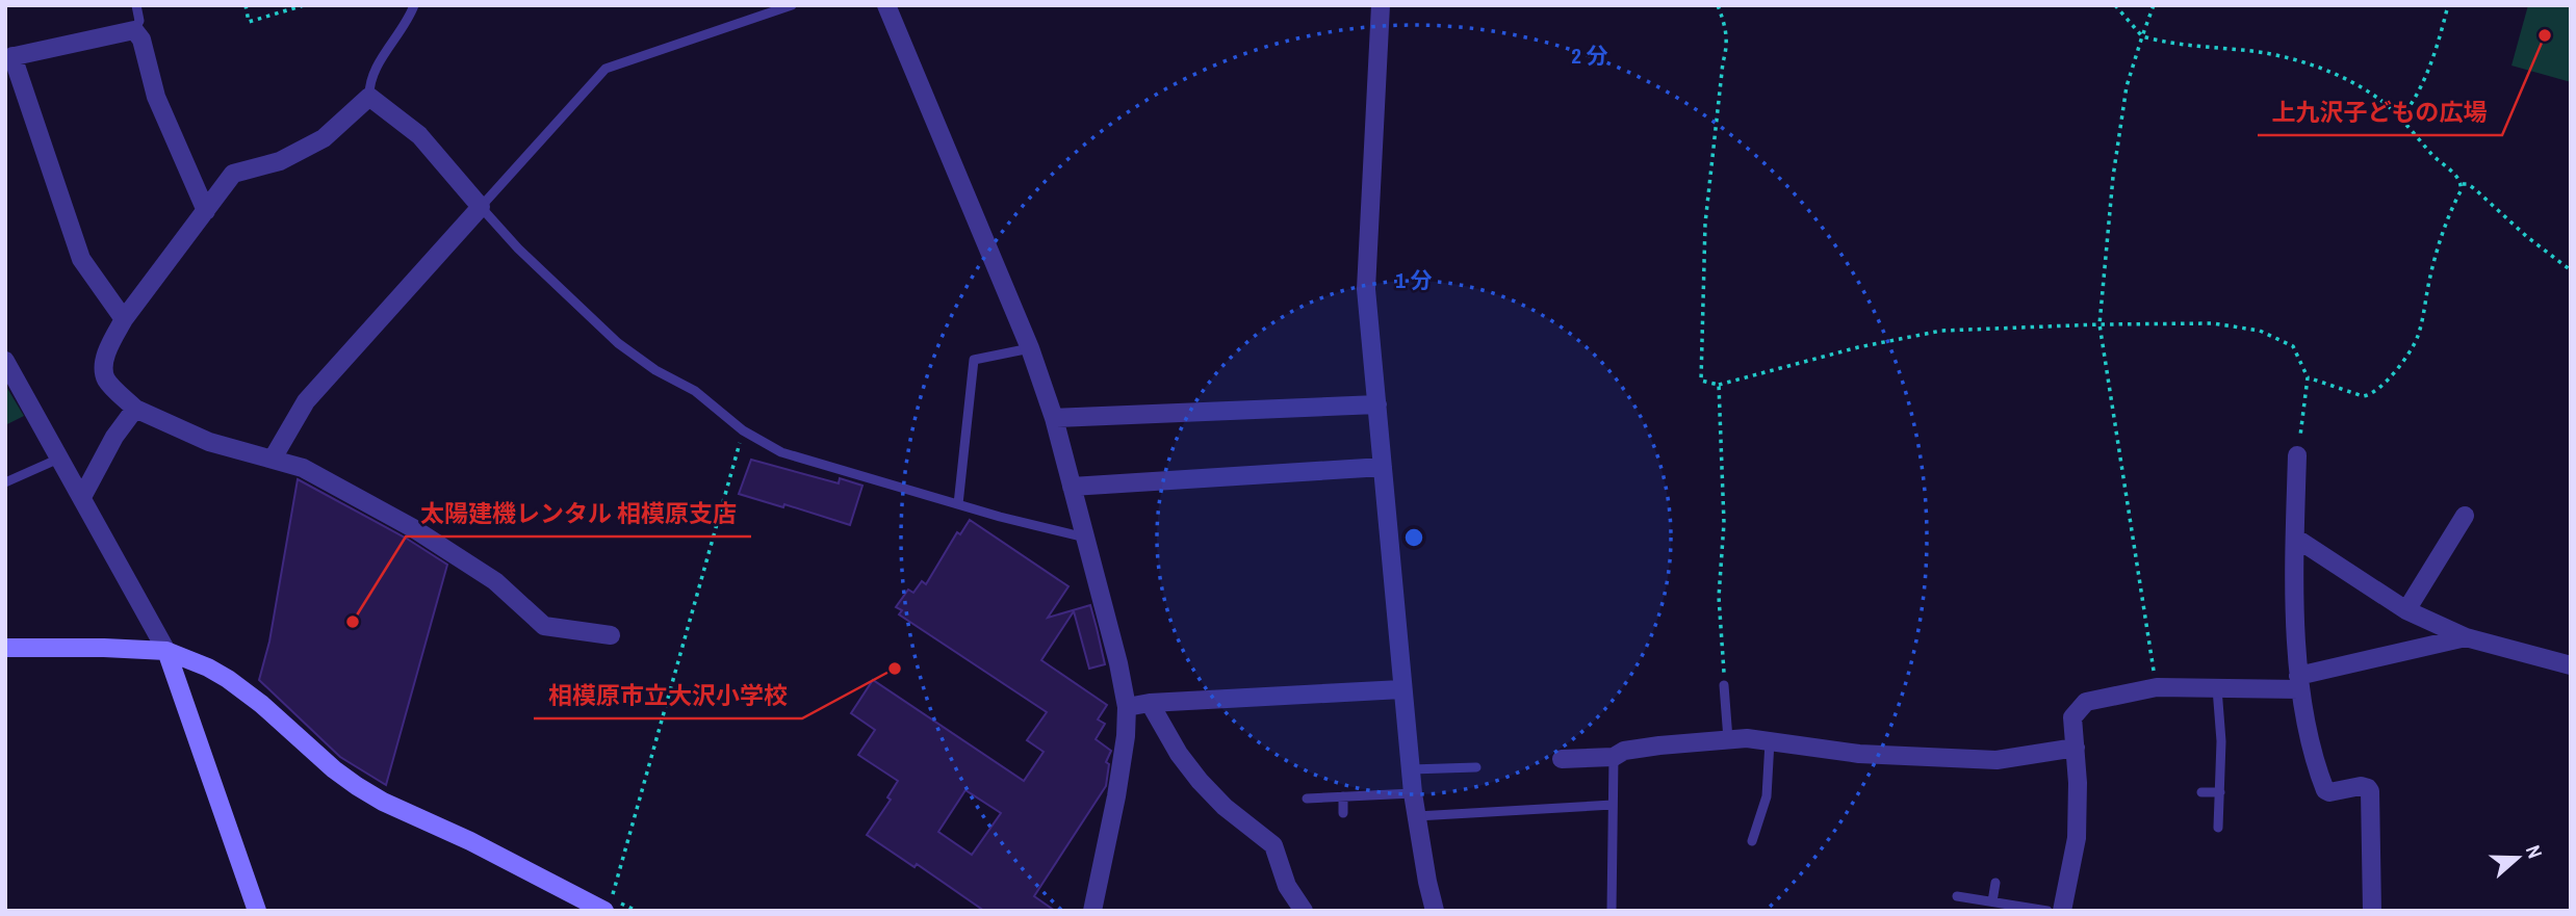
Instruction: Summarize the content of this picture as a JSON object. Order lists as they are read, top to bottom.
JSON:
{
  "places": ["上九沢子どもの広場", "太陽建機レンタル 相模原支店", "相模原市立大沢小学校"],
  "north": "right",
  "rings": ["2 分", "1 分"]
}
